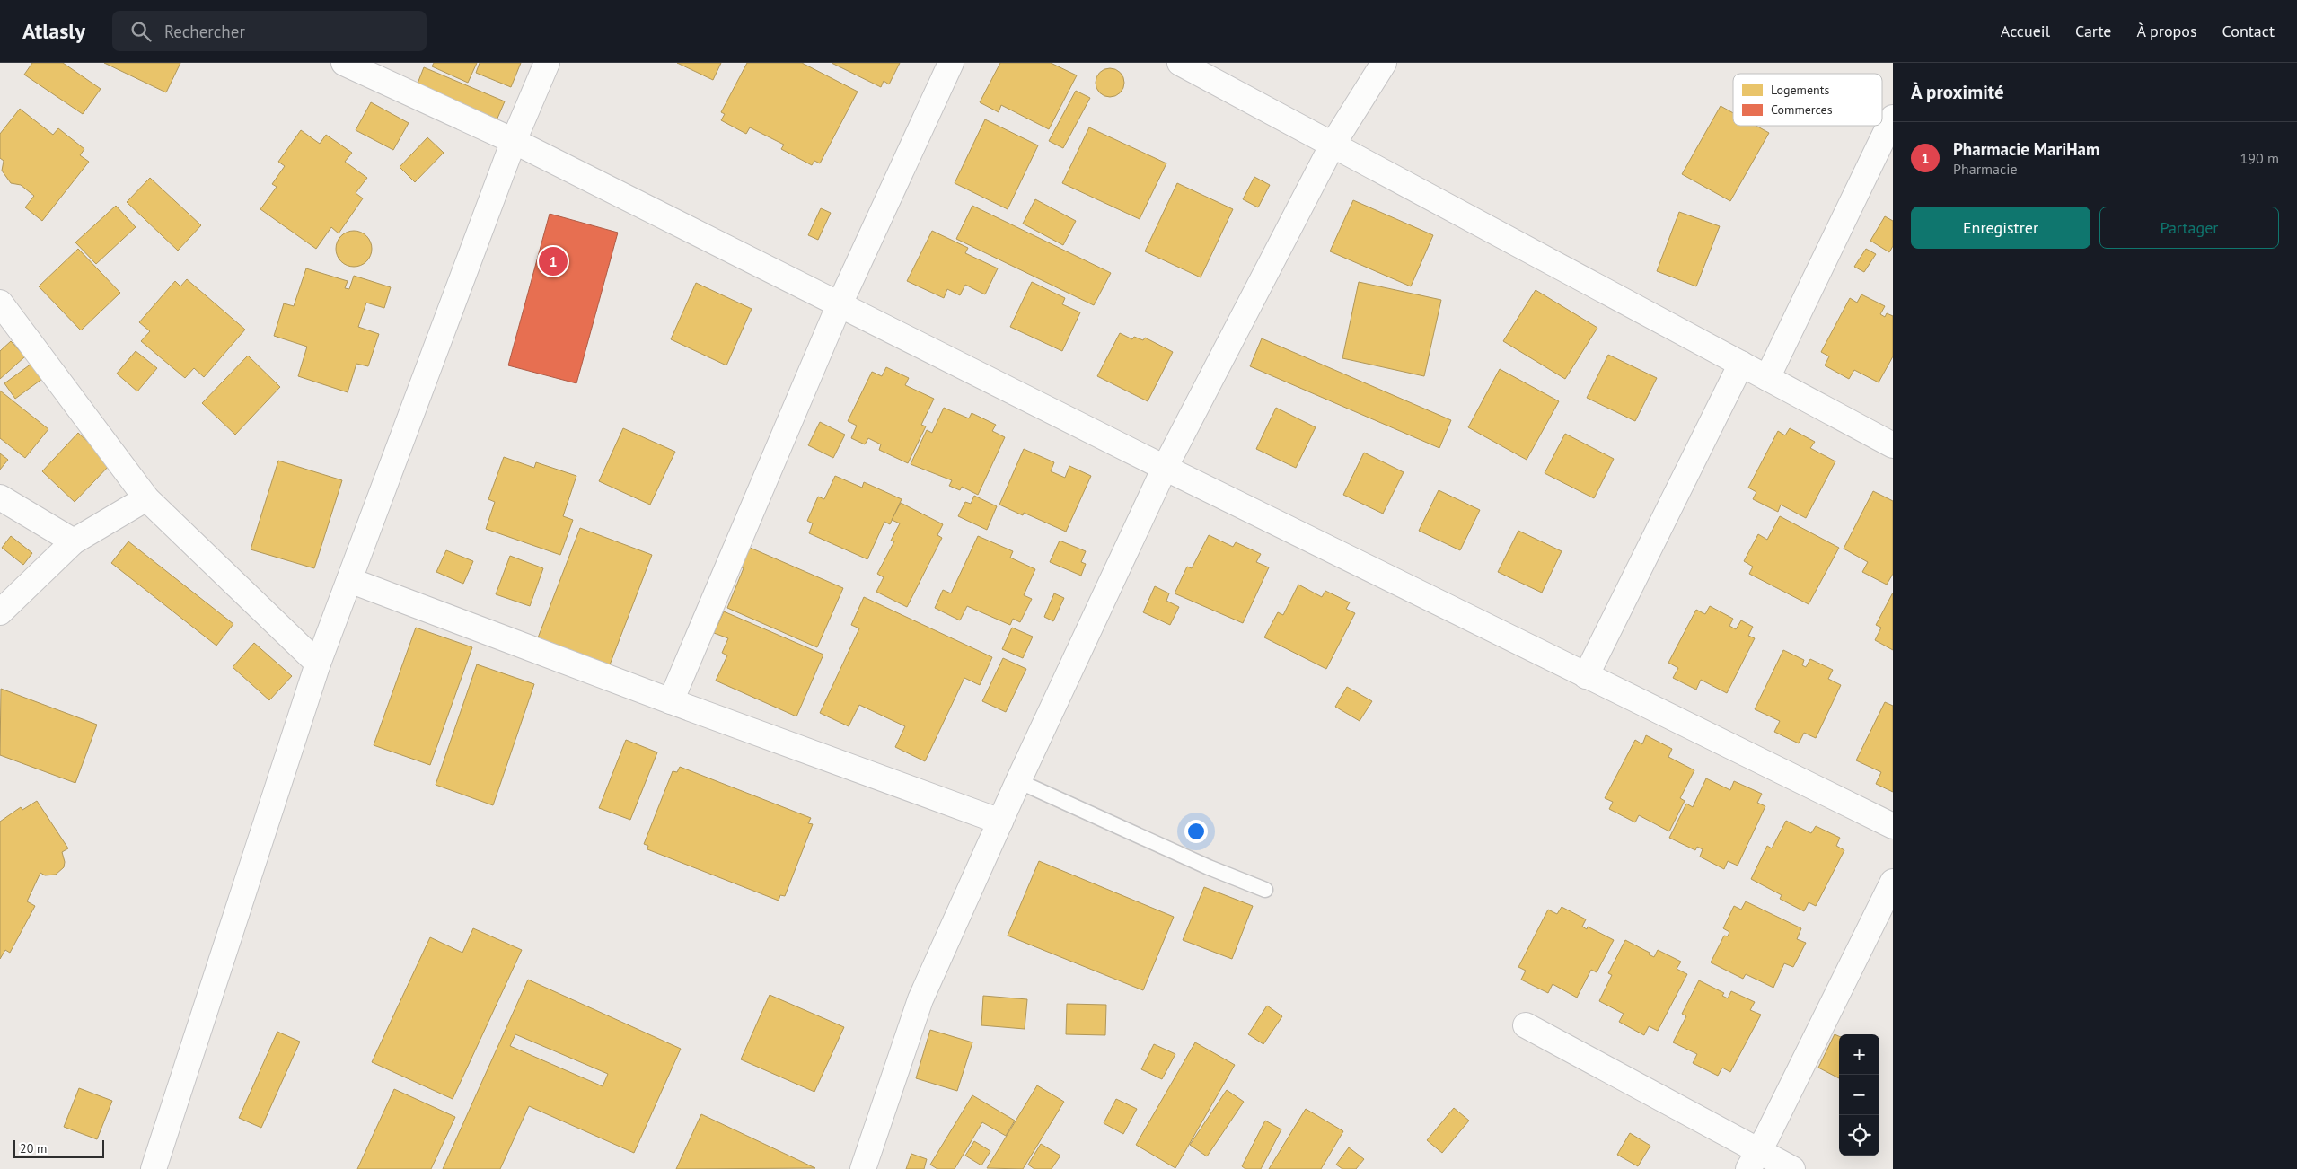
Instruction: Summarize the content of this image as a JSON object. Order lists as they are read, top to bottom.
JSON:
{
  "legend": ["Logements", "Commerces"],
  "scale_bar": "20 m",
  "page": {
    "header": "Atlasly",
    "search": "Rechercher",
    "nav": [
      "Accueil",
      "Carte",
      "À propos",
      "Contact"
    ],
    "heading": "À proximité",
    "list": [
      {
        "mark": "1",
        "name": "Pharmacie MariHam",
        "note": "Pharmacie",
        "value": "190 m"
      }
    ],
    "buttons": ["Enregistrer", "Partager"],
    "pins": "1",
    "map_buttons": ["+", "−"],
    "scale": "20 m"
  }
}
